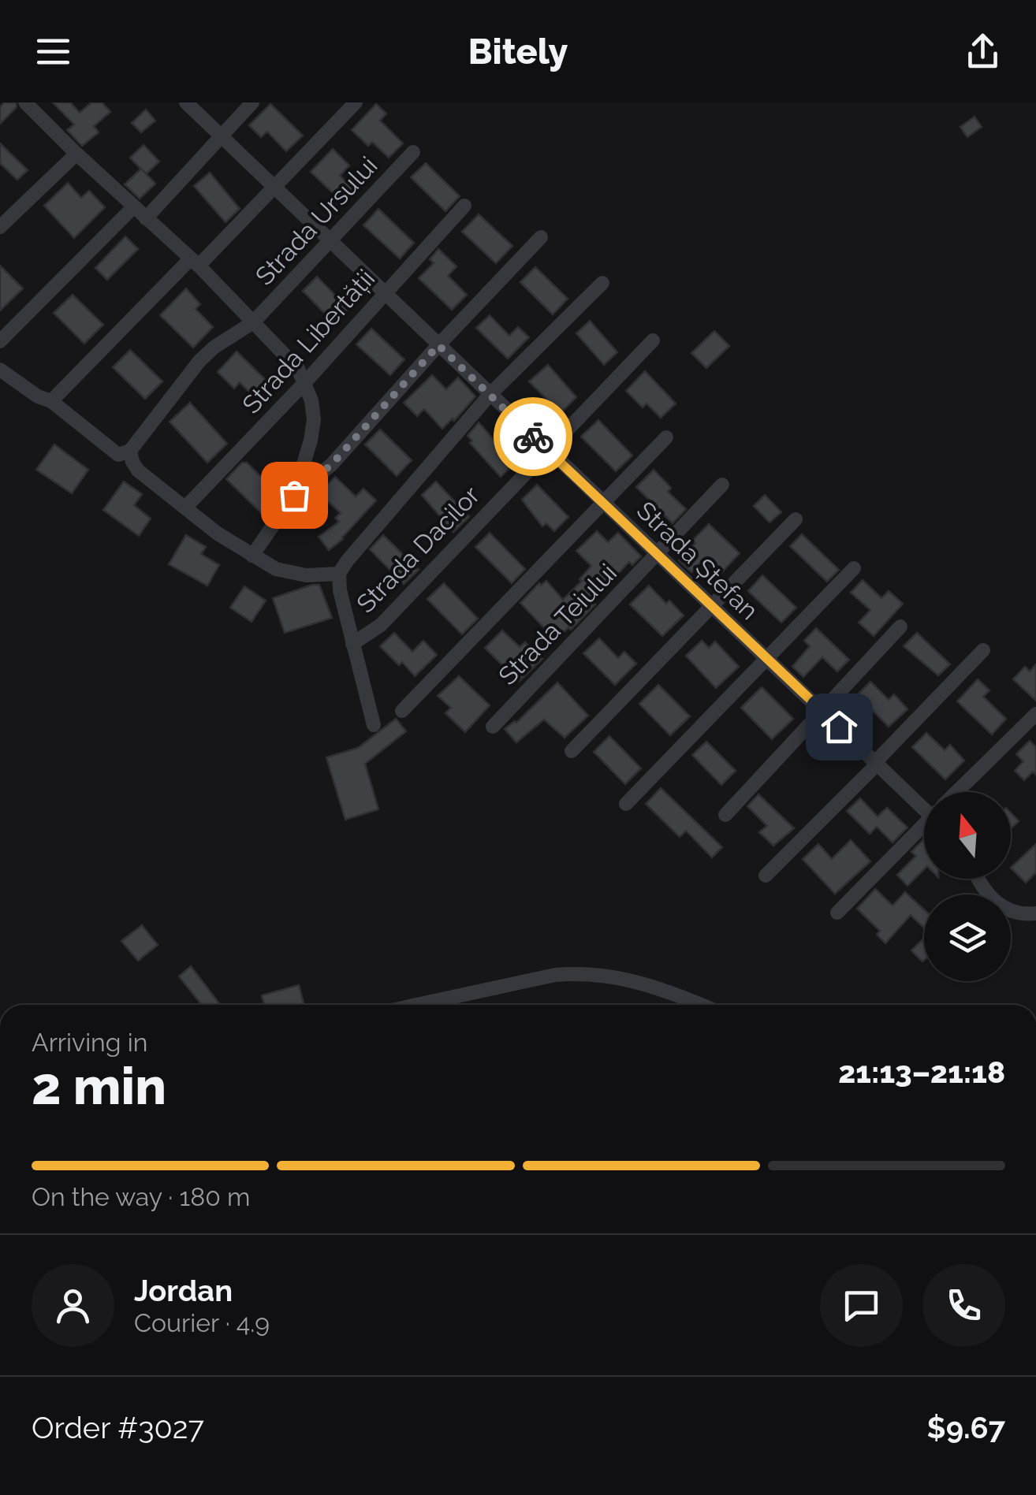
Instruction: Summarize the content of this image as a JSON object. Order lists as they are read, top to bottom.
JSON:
{
  "streets": {
    "street": [
      "Strada Ursului",
      "Strada Libertății",
      "Strada Dacilor",
      "Strada Ștefan",
      "Strada Teiului"
    ]
  },
  "crossings": [
    ["Strada Ursului", "Strada Ștefan"],
    ["Strada Libertății", "Strada Ștefan"],
    ["Strada Dacilor", "Strada Ștefan"],
    ["Strada Ștefan", "Strada Teiului"]
  ],
  "north": "top",
  "page": {
    "header": "Bitely",
    "heading": ["2 min", "Arriving in", "21:13–21:18"],
    "panel": [
      "Jordan",
      "Courier · 4.9",
      "Order #3027",
      "$9.67"
    ],
    "bar": "On the way · 180 m"
  }
}
